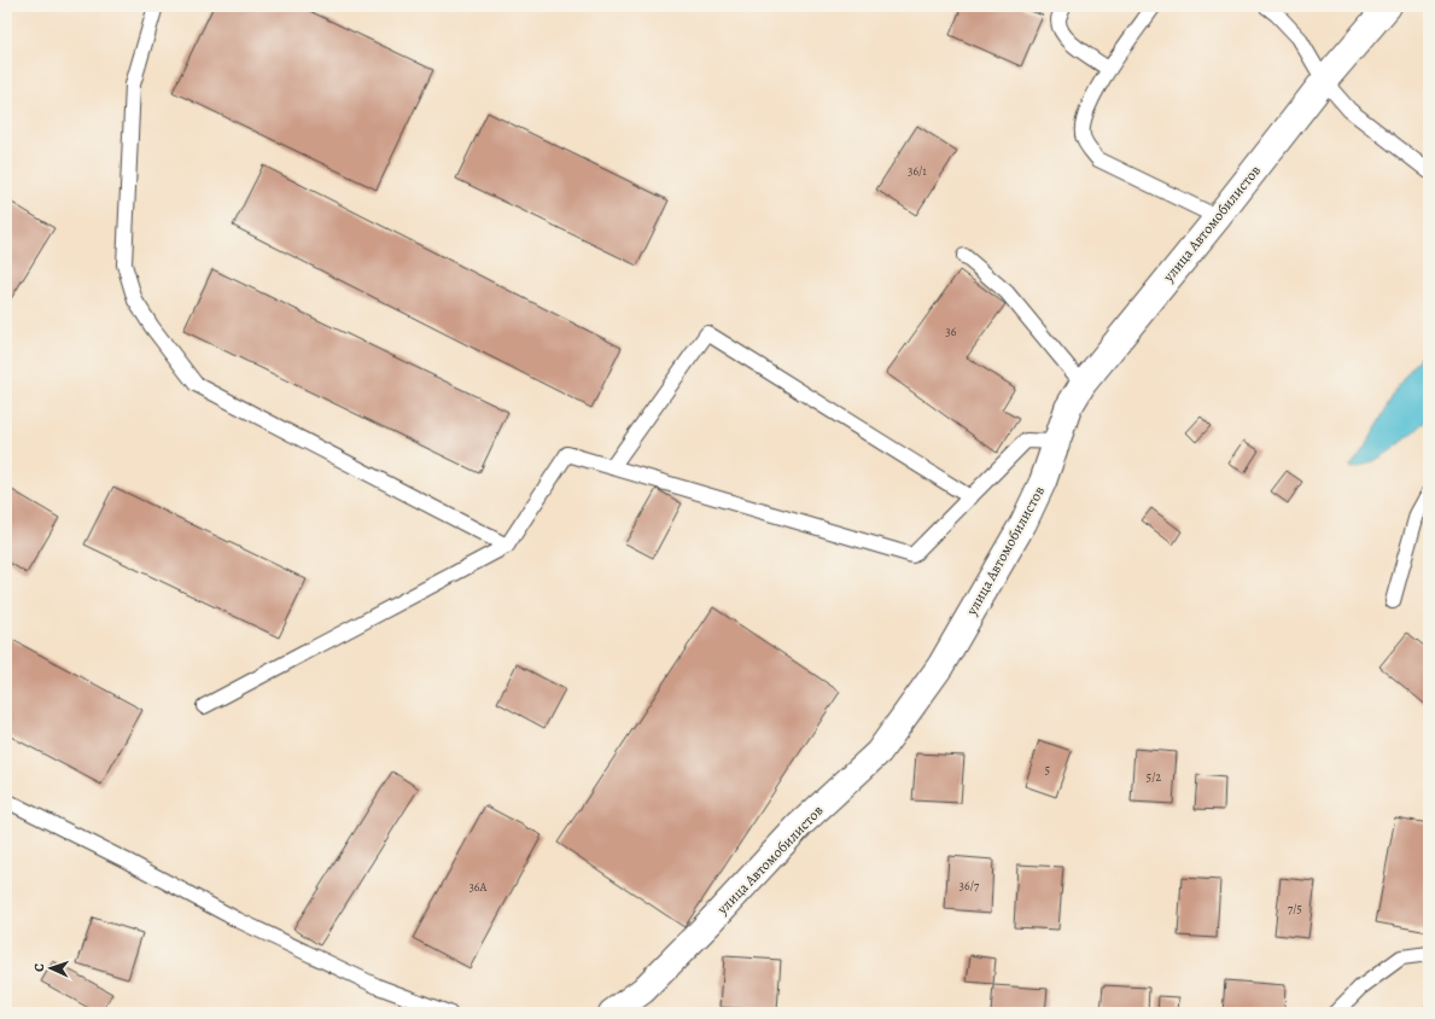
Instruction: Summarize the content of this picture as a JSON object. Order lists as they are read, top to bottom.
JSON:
{
  "streets": {
    "street": ["улица Автомобилистов"]
  },
  "house_numbers": [
    "36/1",
    "36",
    "5",
    "5/2",
    "36/7",
    "36А",
    "7/5"
  ],
  "north": "left"
}
